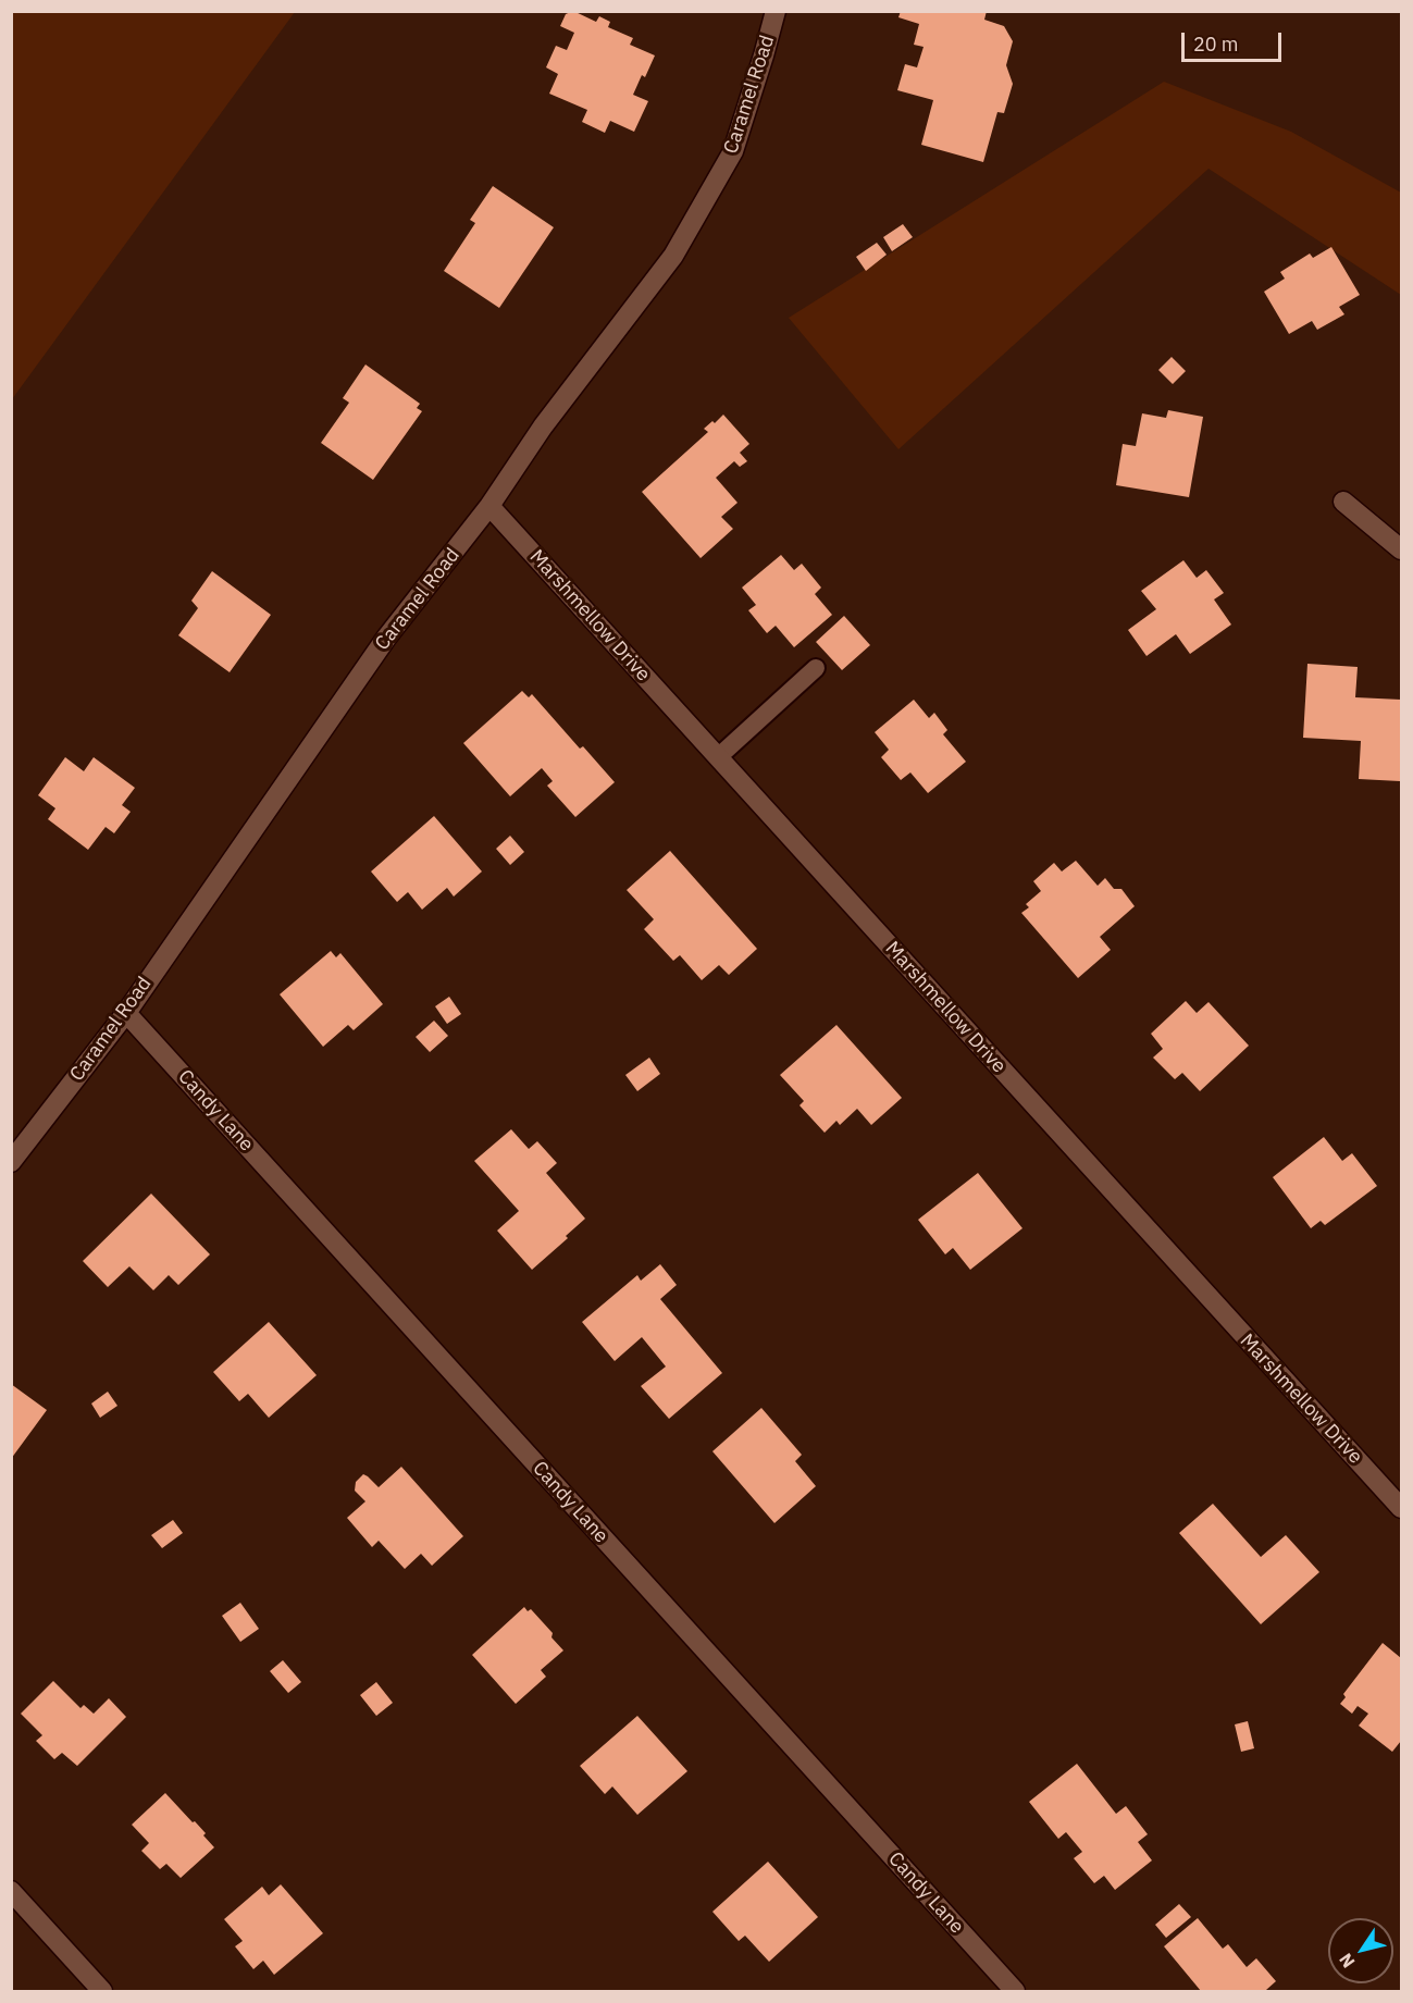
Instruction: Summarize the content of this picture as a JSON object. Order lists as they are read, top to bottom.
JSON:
{
  "streets": {
    "street": ["Caramel Road", "Marshmellow Drive", "Candy Lane"]
  },
  "crossings": [
    ["Caramel Road", "Marshmellow Drive"],
    ["Caramel Road", "Candy Lane"]
  ],
  "scale_bar": "20 m",
  "north": "bottom left"
}
